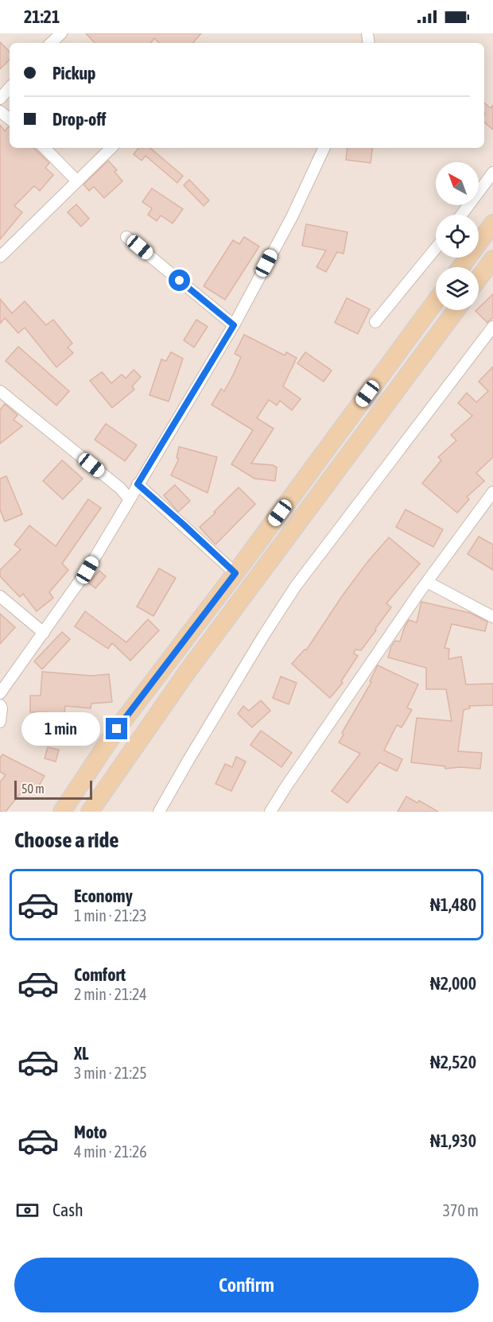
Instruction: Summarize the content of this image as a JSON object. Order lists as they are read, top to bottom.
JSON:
{
  "scale_bar": "50 m",
  "north": "top left",
  "page": {
    "status": "21:21",
    "banner": ["Pickup", "Drop-off"],
    "bubble": "1 min",
    "scale": "50 m",
    "heading": "Choose a ride",
    "list": [
      {
        "name": "Economy",
        "note": "1 min · 21:23",
        "value": "₦1,480"
      },
      {
        "name": "Comfort",
        "note": "2 min · 21:24",
        "value": "₦2,000"
      },
      {
        "name": "XL",
        "note": "3 min · 21:25",
        "value": "₦2,520"
      },
      {
        "name": "Moto",
        "note": "4 min · 21:26",
        "value": "₦1,930"
      }
    ],
    "pay": ["Cash", "370 m"],
    "buttons": "Confirm"
  }
}
